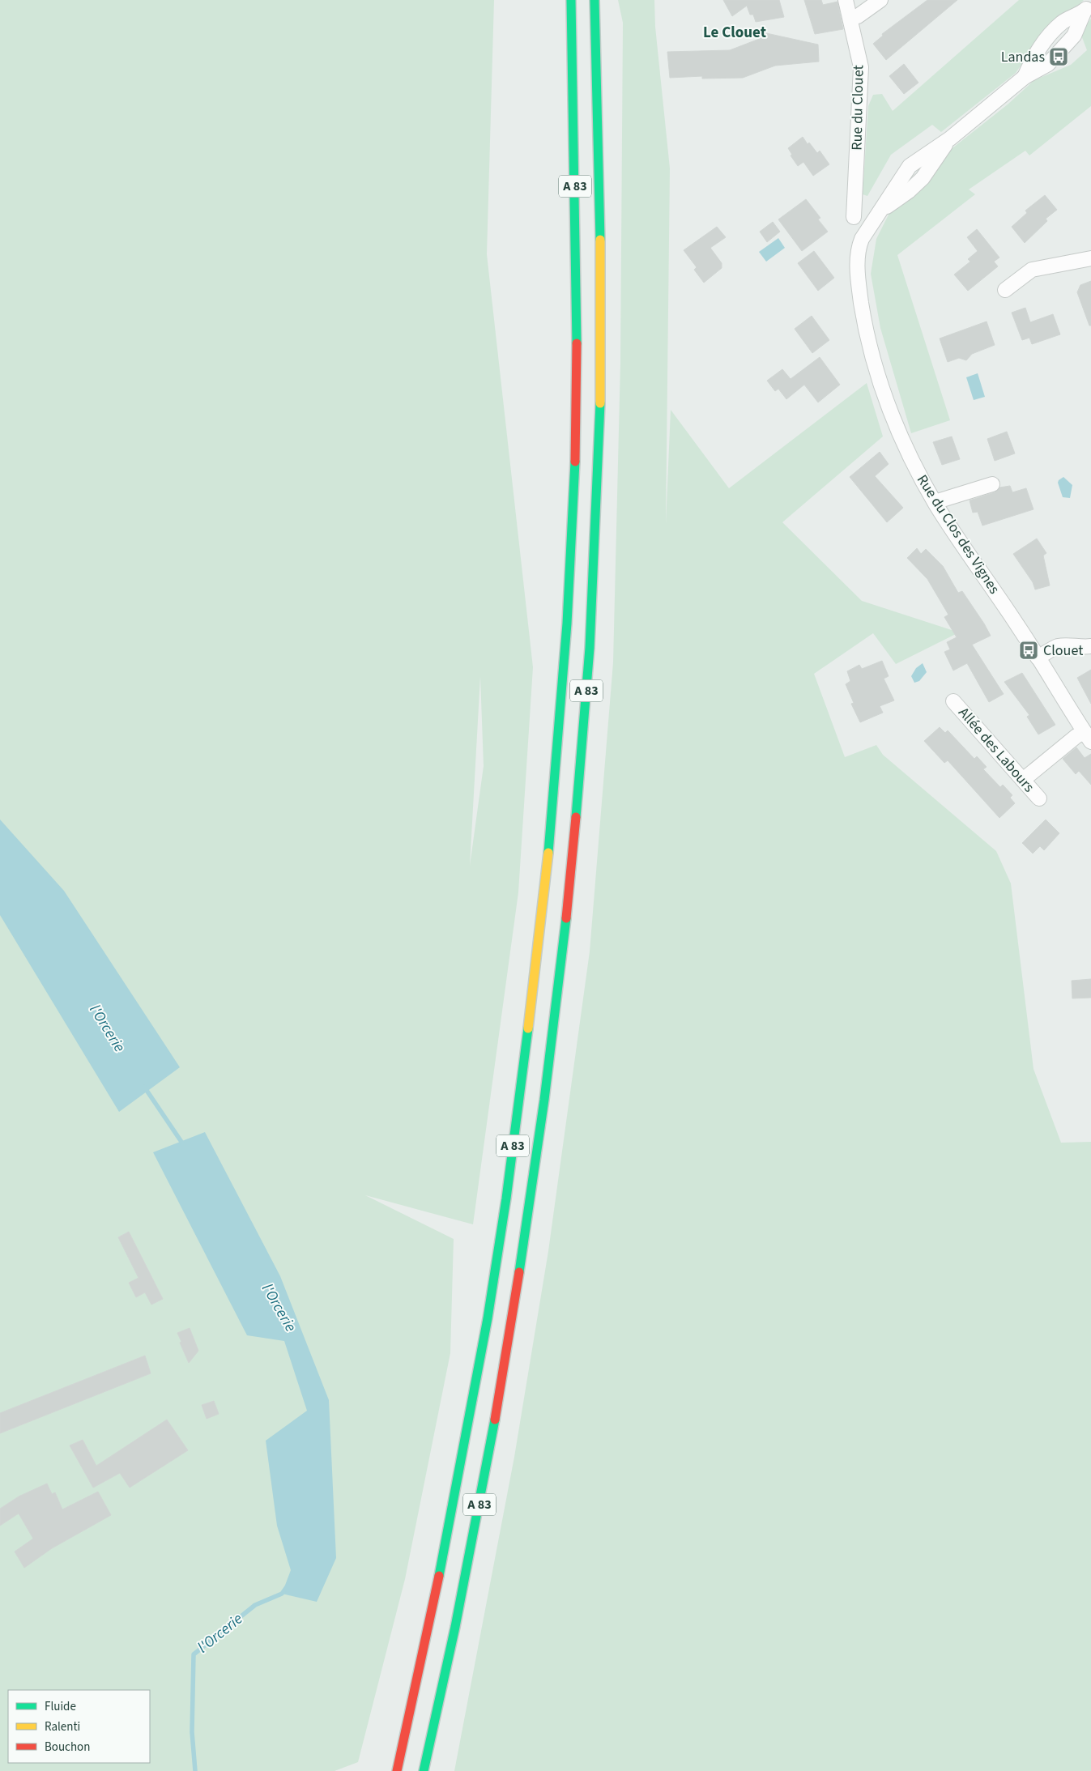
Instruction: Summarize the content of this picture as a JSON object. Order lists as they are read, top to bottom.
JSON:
{
  "streets": {
    "highway": ["A 83"],
    "street": ["Rue du Clouet", "Rue du Clos des Vignes", "Allée des Labours"]
  },
  "districts": ["Le Clouet"],
  "water": ["l'Orcerie"],
  "places": {
    "bus stop": ["Landas", "Clouet"]
  },
  "legend": ["Fluide", "Ralenti", "Bouchon"]
}
